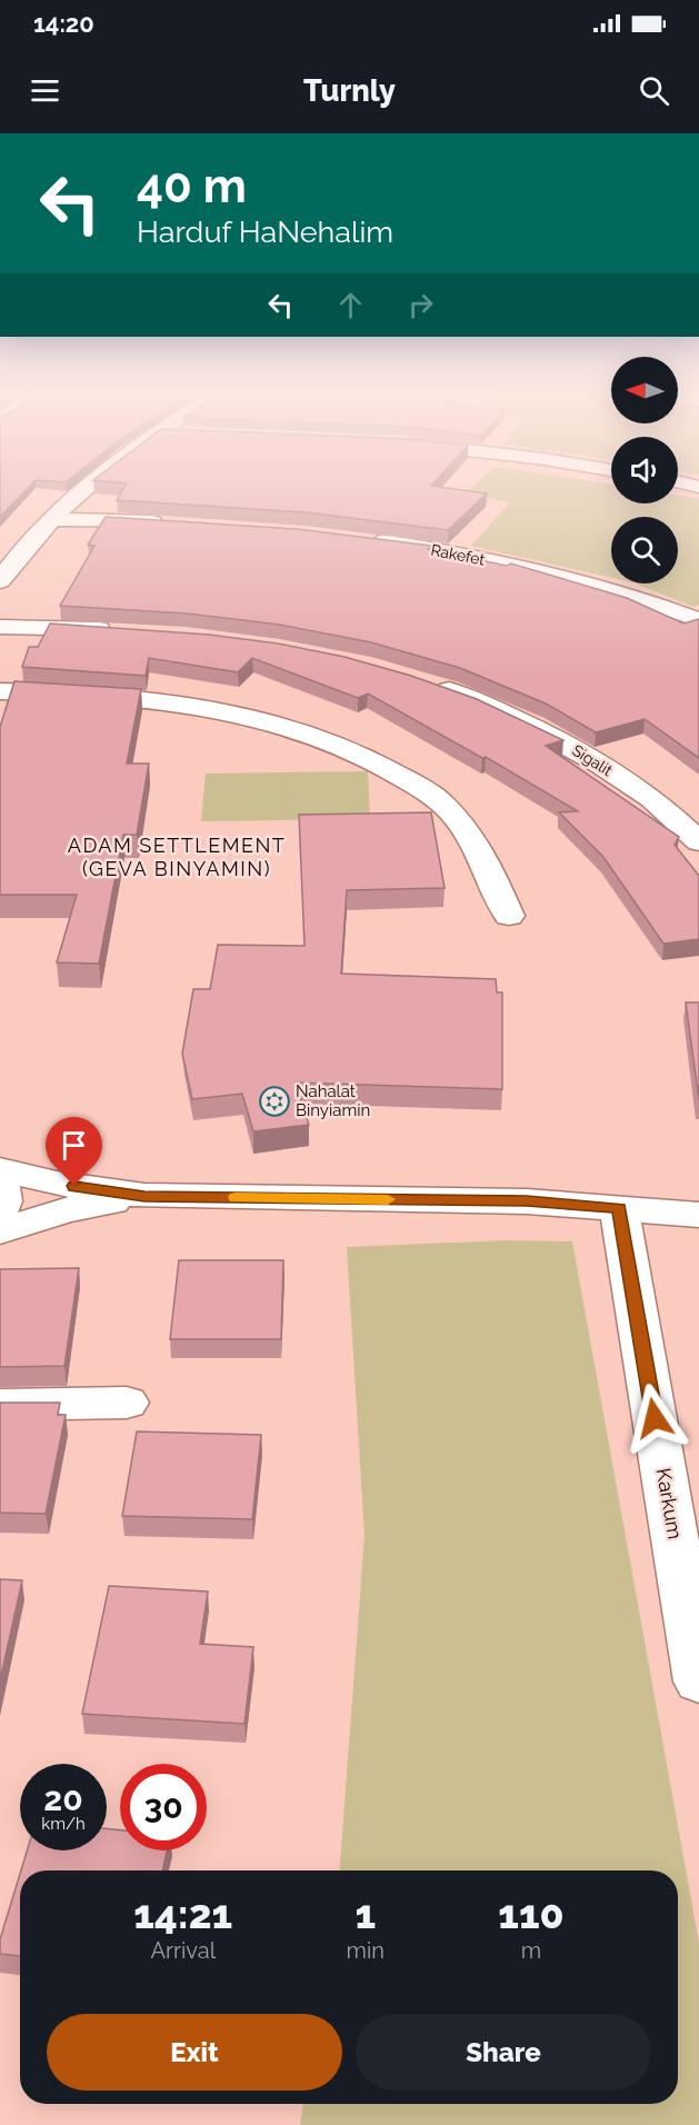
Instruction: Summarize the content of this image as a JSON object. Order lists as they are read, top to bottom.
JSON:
{
  "streets": {
    "street": ["Rakefet", "Sigalit", "Karkum"]
  },
  "districts": ["ADAM SETTLEMENT (GEVA BINYAMIN)"],
  "places": {
    "synagogue": ["Nahalat Binyiamin"]
  },
  "north": "left",
  "page": {
    "status": "14:20",
    "header": "Turnly",
    "turn": ["40 m", "Harduf HaNehalim"],
    "speed": "20 km/h",
    "limit": "30",
    "eta": [
      "14:21",
      "Arrival",
      "1",
      "min",
      "110",
      "m"
    ],
    "buttons": ["Exit", "Share"]
  }
}
